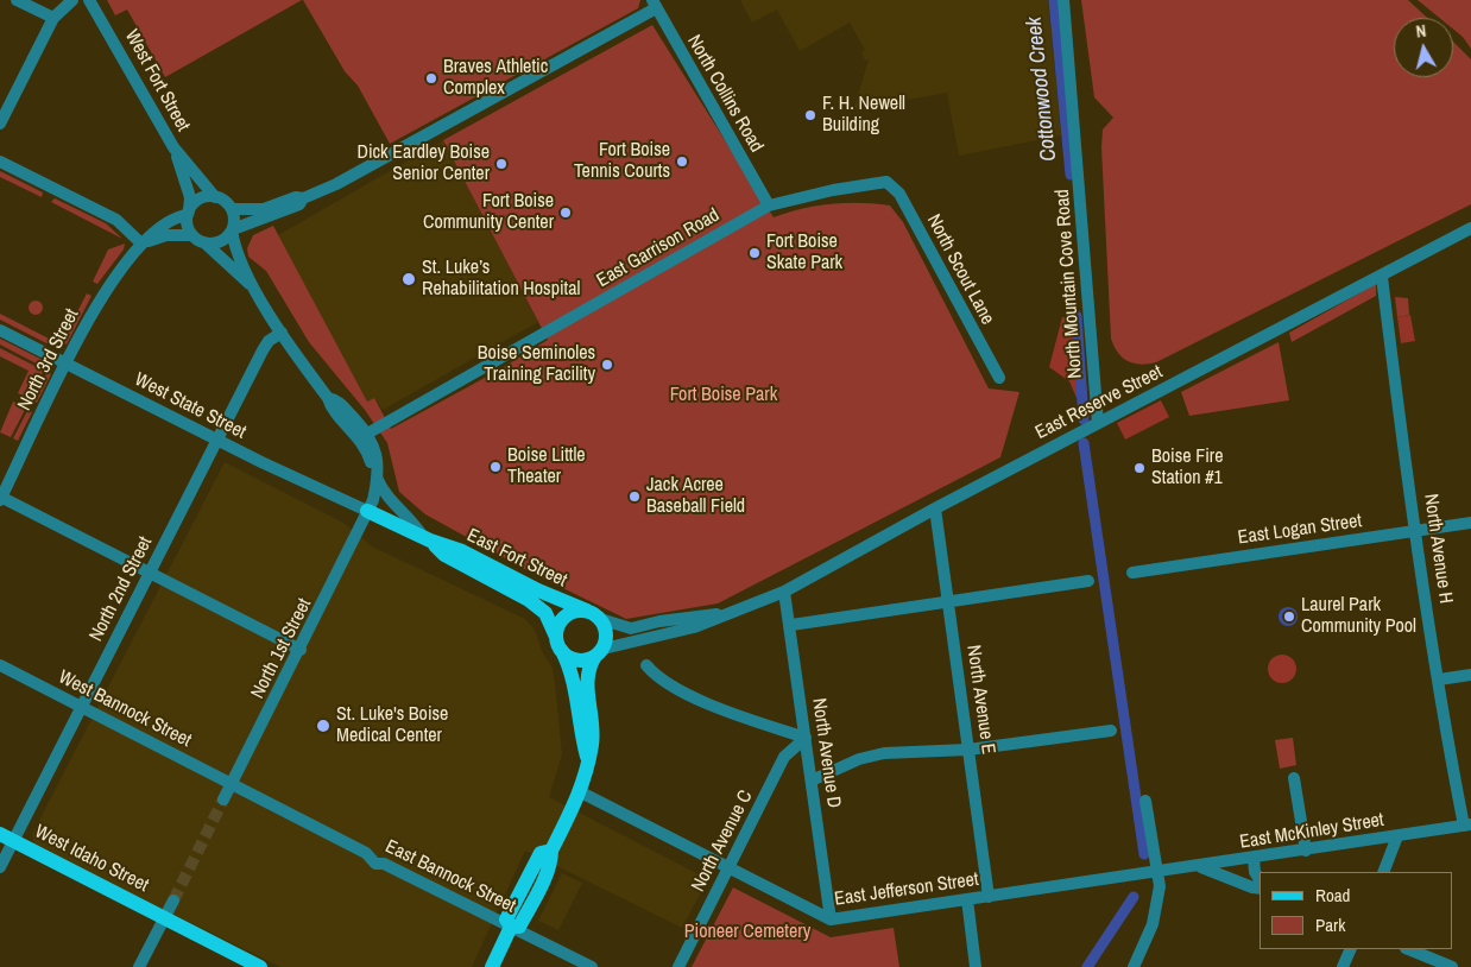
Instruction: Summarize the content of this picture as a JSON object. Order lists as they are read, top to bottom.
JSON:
{
  "streets": {
    "main road": ["East Fort Street", "West Idaho Street"],
    "street": [
      "West Fort Street",
      "North Collins Road",
      "East Garrison Road",
      "North Scout Lane",
      "North Mountain Cove Road",
      "North 3rd Street",
      "East Reserve Street",
      "West State Street",
      "East Logan Street",
      "North Avenue H",
      "North 2nd Street",
      "North 1st Street",
      "North Avenue E",
      "West Bannock Street",
      "North Avenue D",
      "East McKinley Street",
      "North Avenue C",
      "East Bannock Street",
      "East Jefferson Street"
    ]
  },
  "crossings": [
    ["West Fort Street", "North 3rd Street"],
    ["North Collins Road", "East Garrison Road"],
    ["East Garrison Road", "North Scout Lane"],
    ["North Mountain Cove Road", "East Reserve Street"],
    ["North 3rd Street", "West State Street"],
    ["East Reserve Street", "North Avenue H"],
    ["East Reserve Street", "East Fort Street"],
    ["East Reserve Street", "North Avenue E"],
    ["East Reserve Street", "North Avenue D"],
    ["West State Street", "East Fort Street"],
    ["West State Street", "North 2nd Street"],
    ["West State Street", "North 1st Street"],
    ["East Logan Street", "North Avenue H"],
    ["North Avenue H", "East McKinley Street"],
    ["East Fort Street", "North 1st Street"],
    ["East Fort Street", "East Bannock Street"],
    ["East Fort Street", "East Jefferson Street"],
    ["North 2nd Street", "West Bannock Street"],
    ["North 2nd Street", "West Idaho Street"],
    ["North 1st Street", "West Bannock Street"],
    ["North 1st Street", "East Bannock Street"],
    ["North Avenue E", "East Jefferson Street"],
    ["West Bannock Street", "East Bannock Street"],
    ["North Avenue D", "North Avenue C"],
    ["North Avenue D", "East Jefferson Street"],
    ["East McKinley Street", "East Jefferson Street"],
    ["North Avenue C", "East Jefferson Street"]
  ],
  "water": ["Cottonwood Creek"],
  "parks": ["Fort Boise Park", "Pioneer Cemetery"],
  "places": [
    "Braves Athletic Complex",
    "F. H. Newell Building",
    "Fort Boise Tennis Courts",
    "Dick Eardley Boise Senior Center",
    "Fort Boise Community Center",
    "Fort Boise Skate Park",
    "St. Luke’s Rehabilitation Hospital",
    "Boise Seminoles Training Facility",
    "Boise Little Theater",
    "Boise Fire Station #1",
    "Jack Acree Baseball Field",
    "Laurel Park Community Pool",
    "St. Luke's Boise Medical Center"
  ],
  "legend": ["Road", "Park"],
  "north": "top"
}
